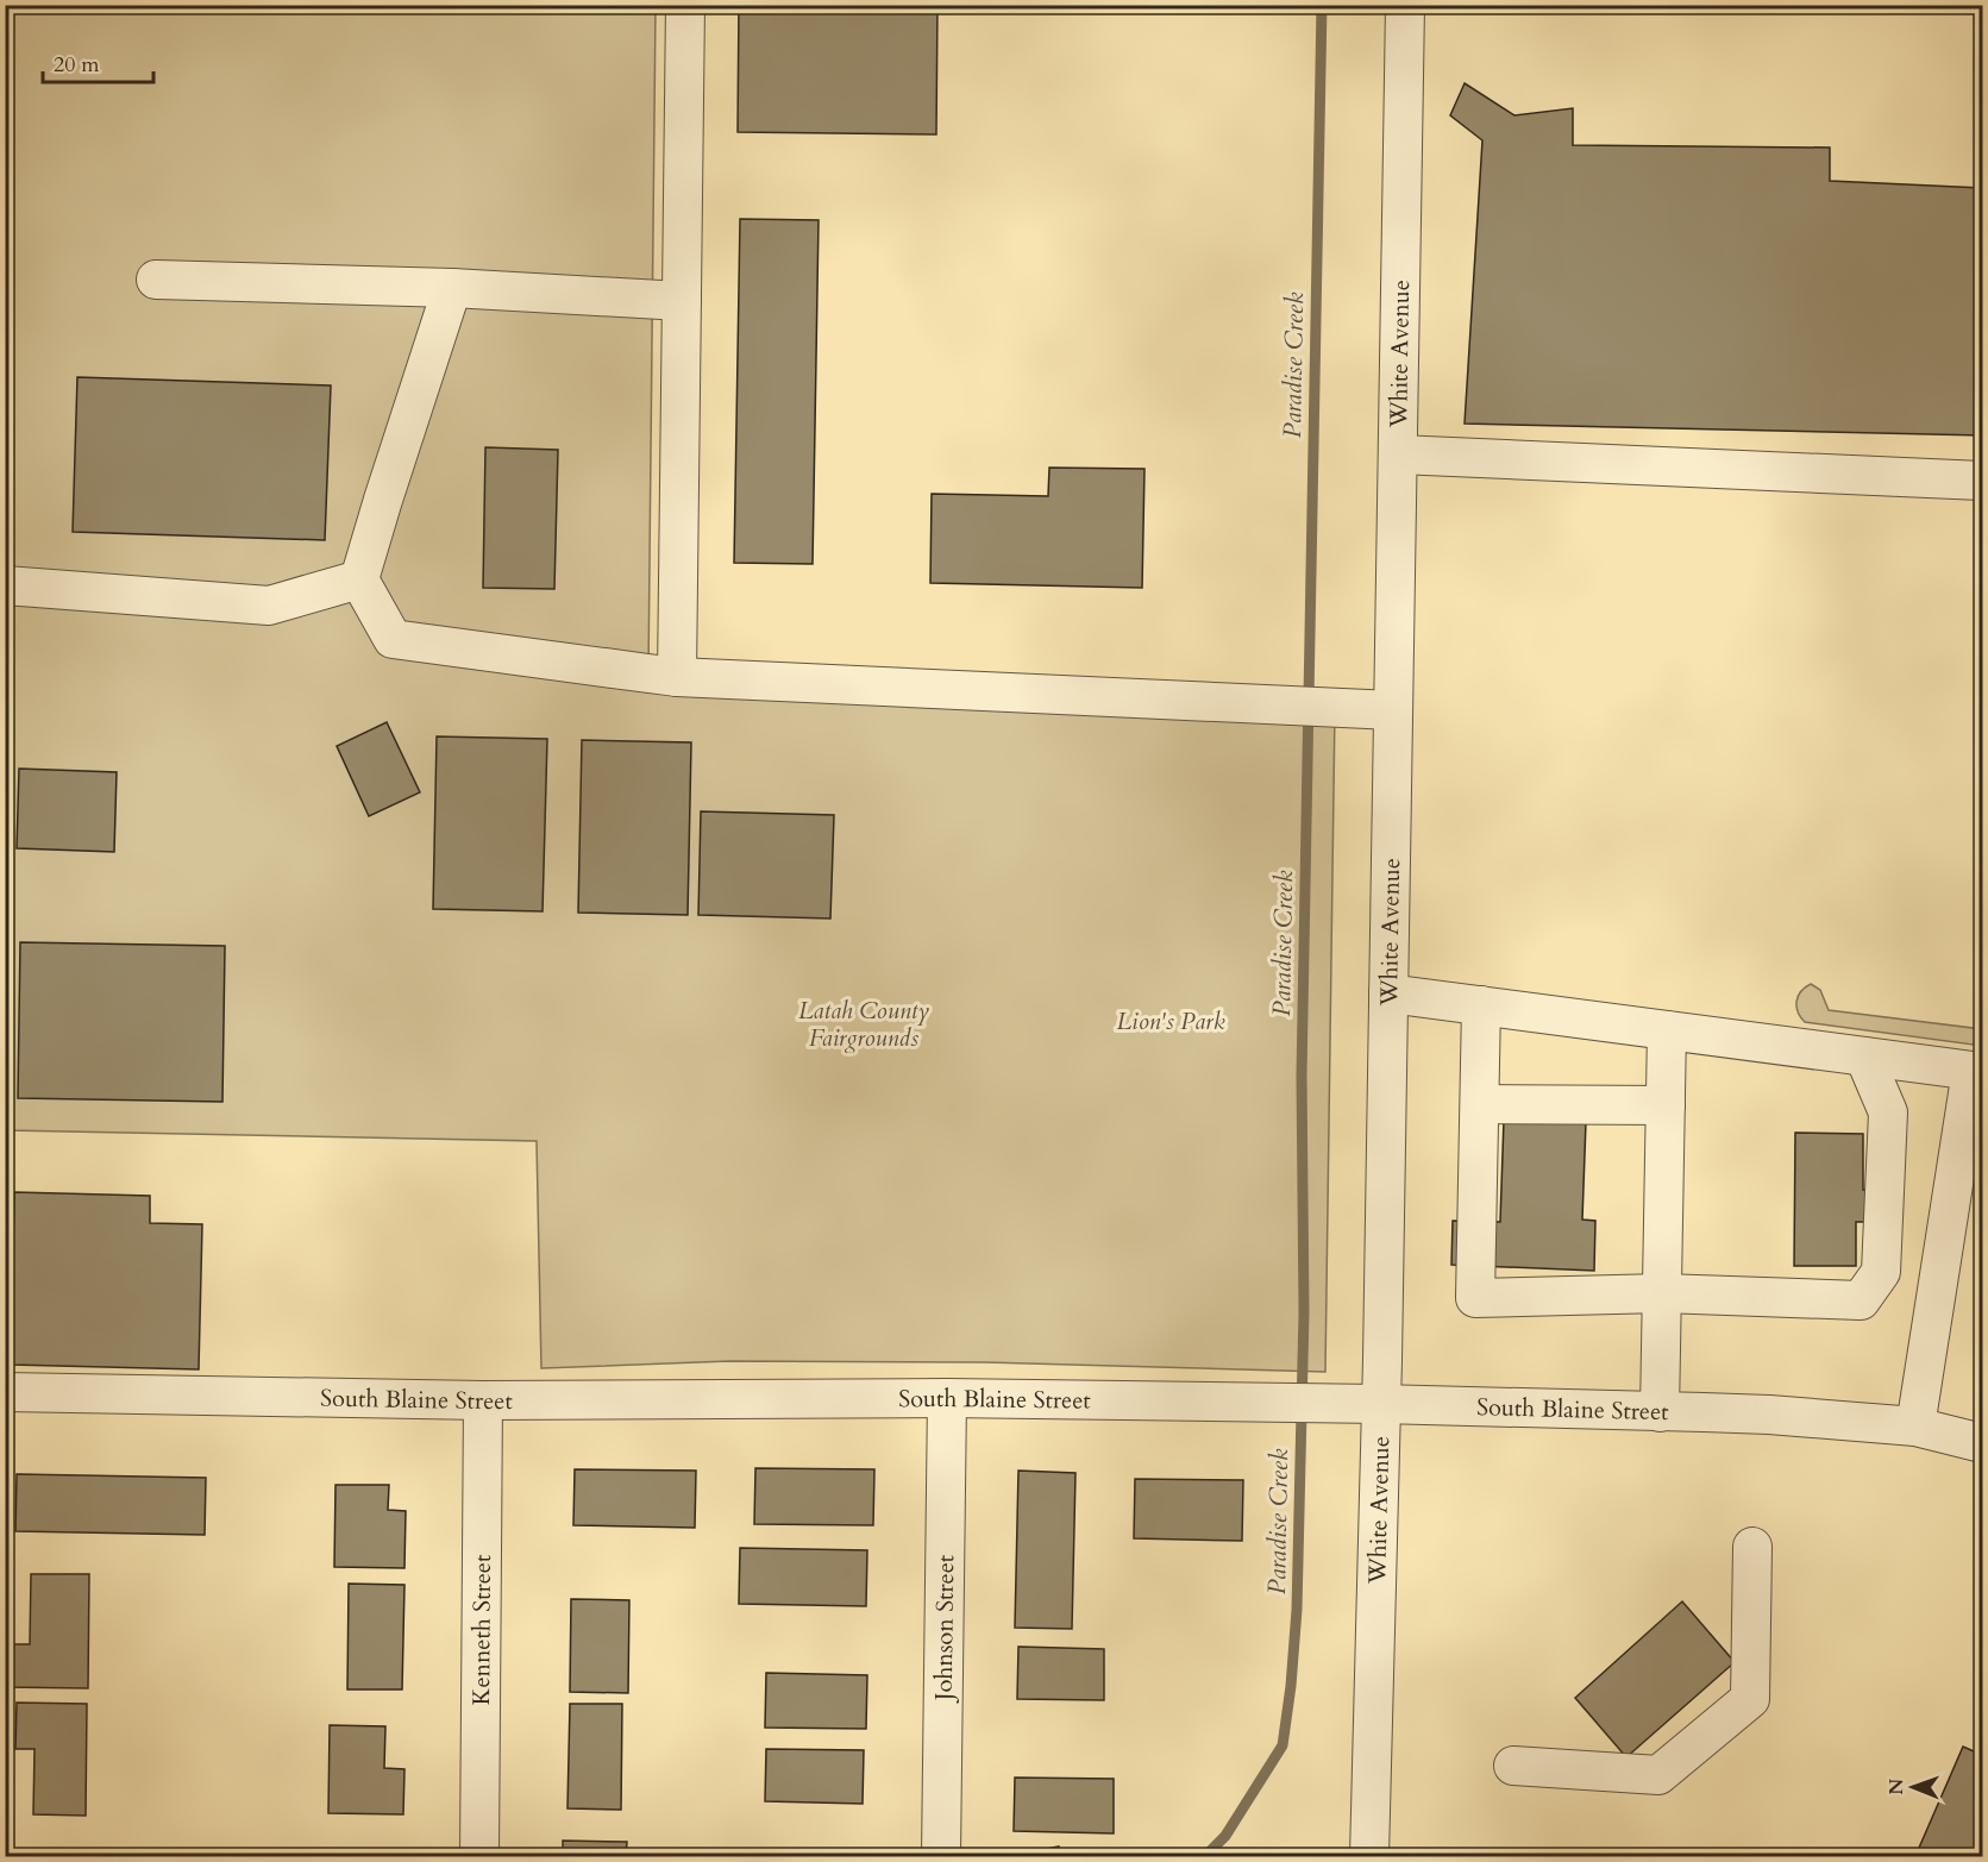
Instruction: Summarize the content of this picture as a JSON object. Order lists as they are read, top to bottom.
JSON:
{
  "streets": {
    "street": [
      "White Avenue",
      "South Blaine Street",
      "Johnson Street",
      "Kenneth Street"
    ]
  },
  "crossings": [
    ["White Avenue", "South Blaine Street"],
    ["South Blaine Street", "Johnson Street"],
    ["South Blaine Street", "Kenneth Street"]
  ],
  "water": ["Paradise Creek"],
  "parks": ["Latah County Fairgrounds", "Lion's Park"],
  "scale_bar": "20 m",
  "north": "left"
}
